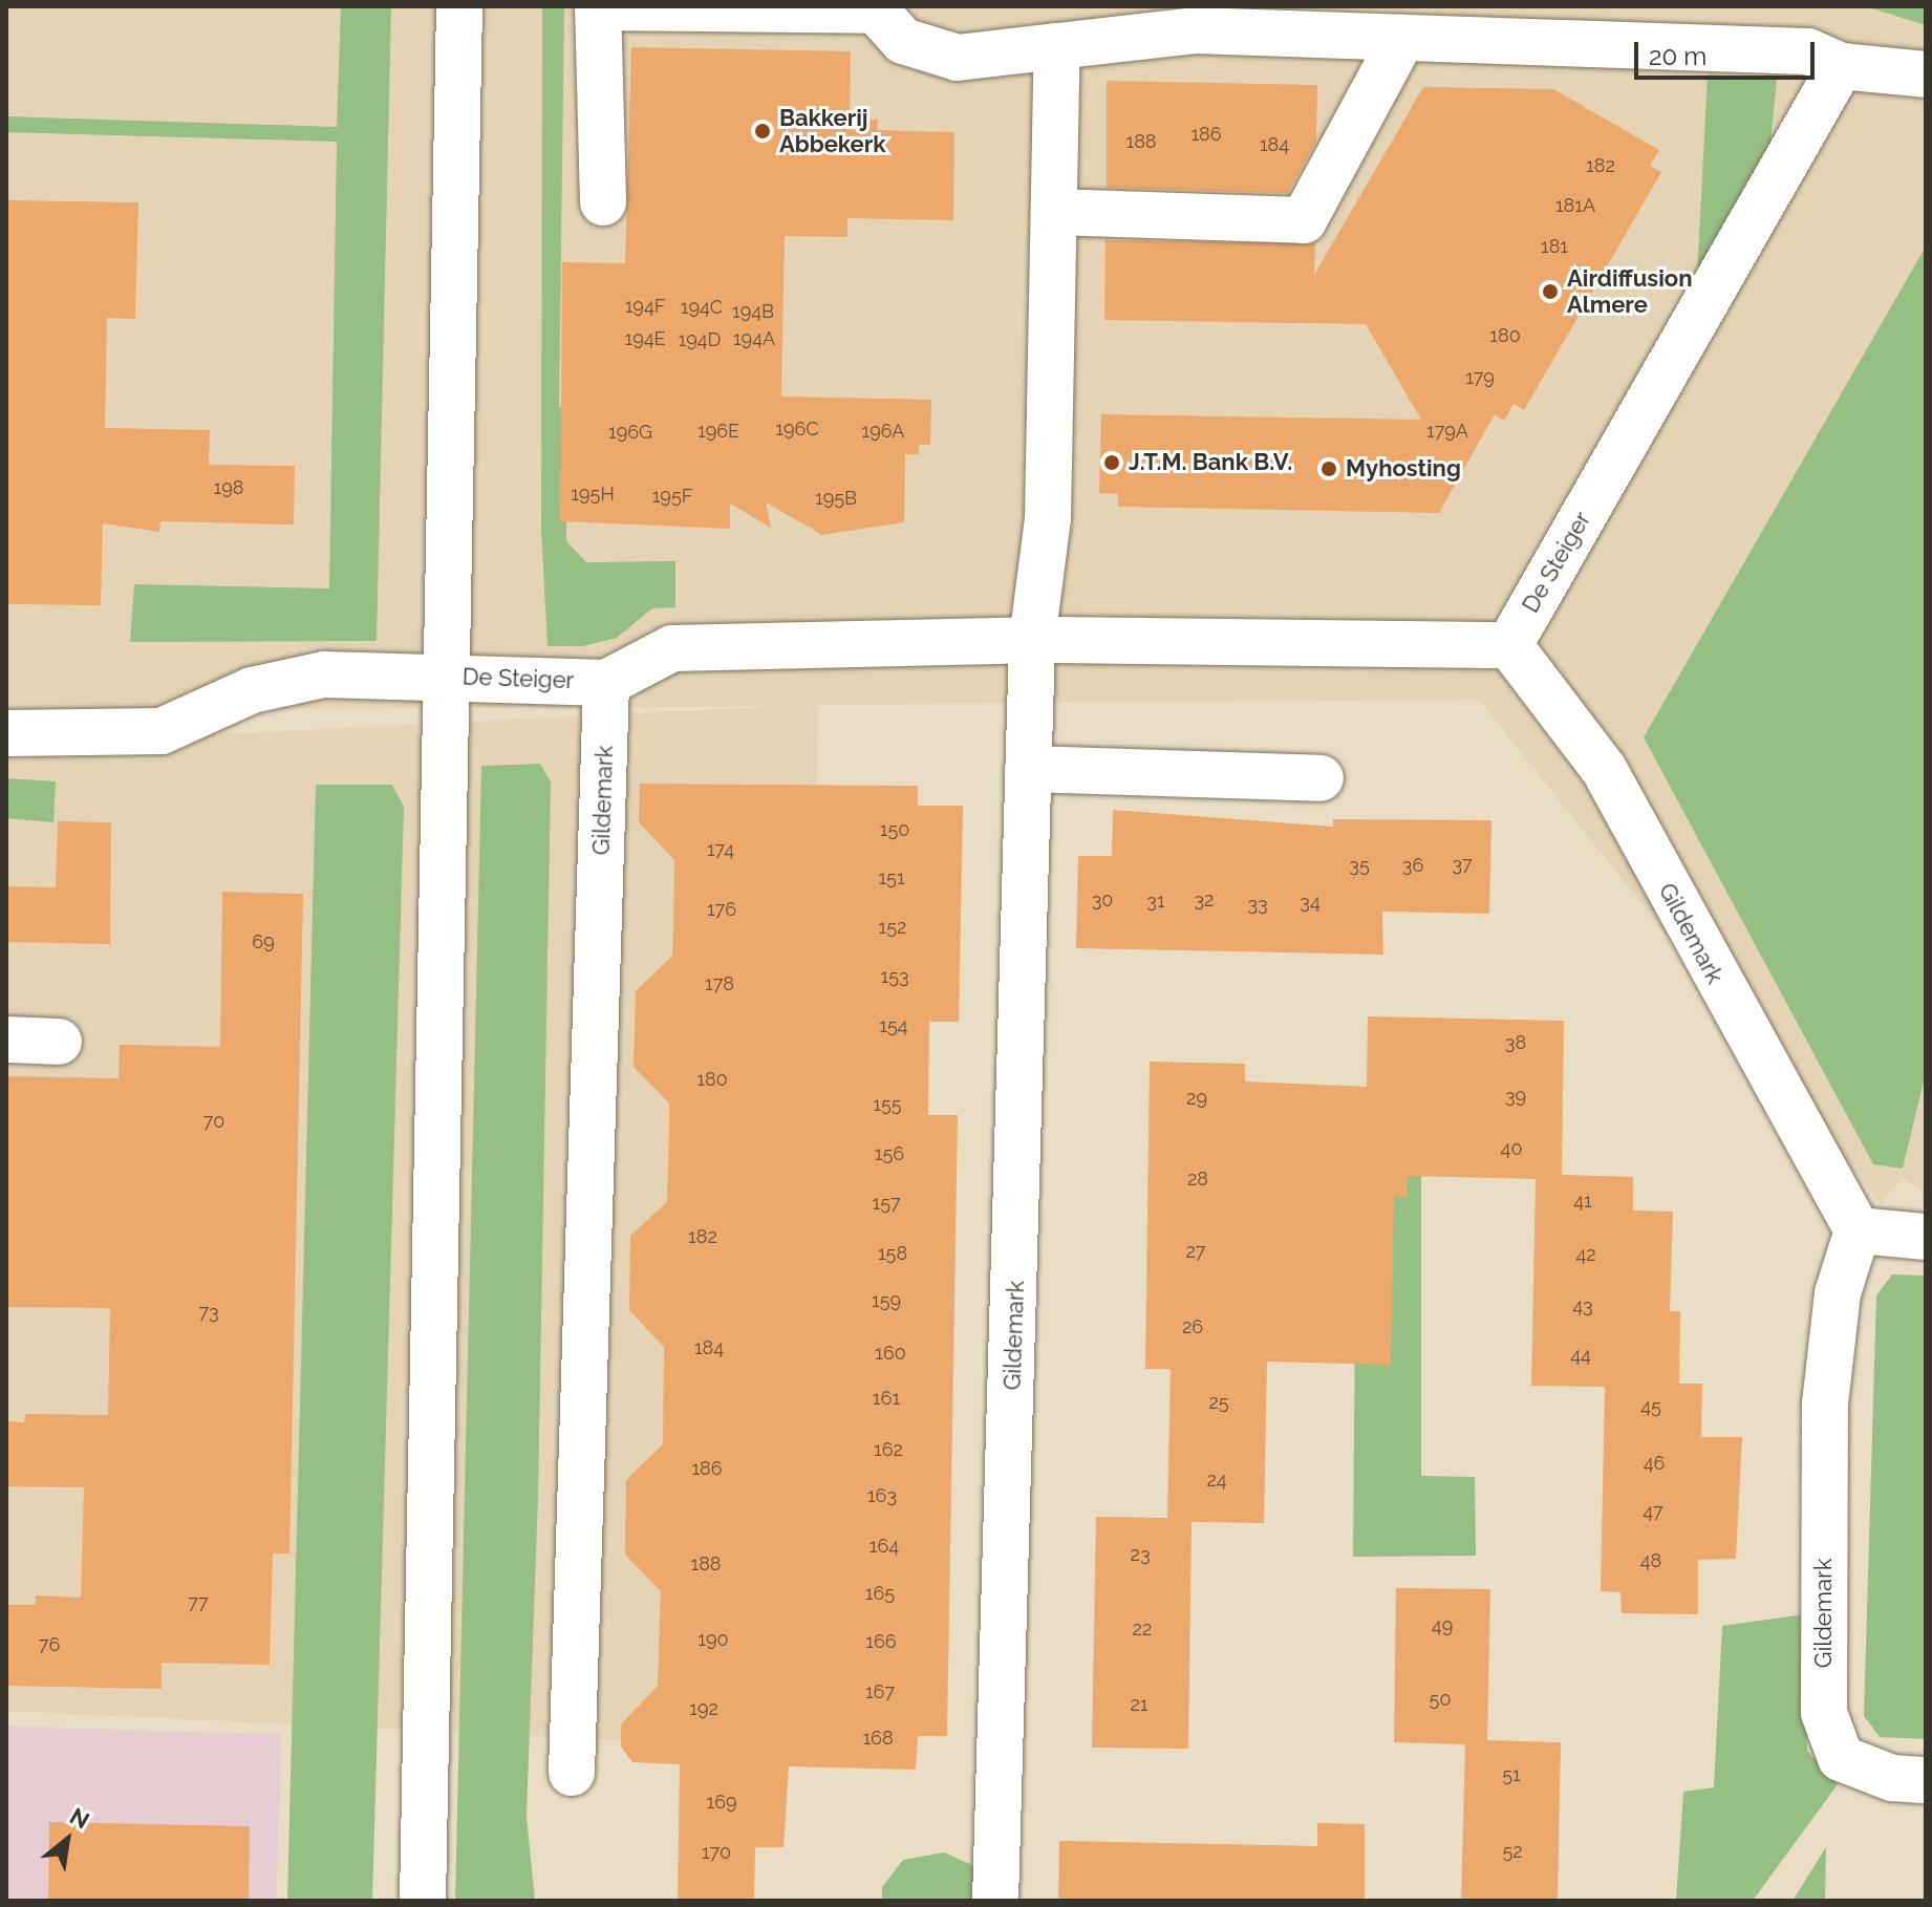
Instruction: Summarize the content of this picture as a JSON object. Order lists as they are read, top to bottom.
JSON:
{
  "streets": {
    "street": ["De Steiger", "Gildemark"]
  },
  "crossings": [
    ["De Steiger", "Gildemark"]
  ],
  "places": [
    "Bakkerij Abbekerk",
    "Airdiffusion Almere",
    "J.T.M. Bank B.V.",
    "Myhosting"
  ],
  "house_numbers": [
    "186",
    "188",
    "184",
    "182",
    "181A",
    "181",
    "194F",
    "194C",
    "194B",
    "180",
    "194E",
    "194A",
    "194D",
    "179",
    "196C",
    "196E",
    "196A",
    "179A",
    "196G",
    "198",
    "195H",
    "195F",
    "195B",
    "150",
    "174",
    "37",
    "35",
    "36",
    "151",
    "30",
    "32",
    "31",
    "34",
    "33",
    "176",
    "152",
    "69",
    "153",
    "178",
    "154",
    "38",
    "180",
    "39",
    "29",
    "155",
    "70",
    "40",
    "156",
    "28",
    "41",
    "157",
    "182",
    "27",
    "158",
    "42",
    "159",
    "43",
    "73",
    "26",
    "184",
    "160",
    "44",
    "161",
    "25",
    "45",
    "162",
    "46",
    "186",
    "24",
    "163",
    "47",
    "164",
    "23",
    "48",
    "188",
    "165",
    "77",
    "49",
    "22",
    "190",
    "166",
    "76",
    "167",
    "50",
    "21",
    "192",
    "168",
    "51",
    "169",
    "52",
    "170"
  ],
  "scale_bar": "20 m",
  "north": "top right"
}
